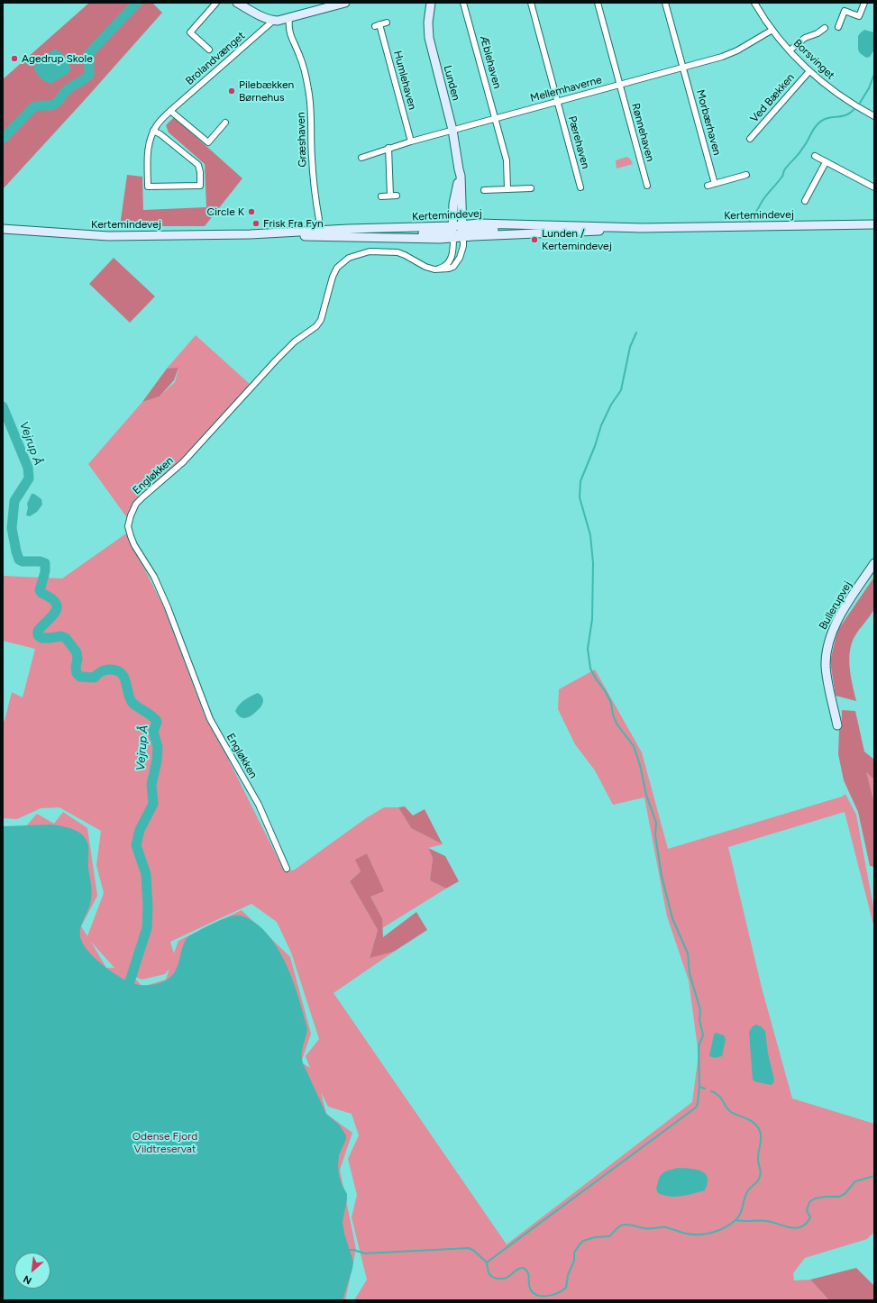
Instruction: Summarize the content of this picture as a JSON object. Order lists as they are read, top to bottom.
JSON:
{
  "streets": {
    "main road": ["Lunden", "Kertemindevej", "Bullerupvej"],
    "street": [
      "Brolandvænget",
      "Borsvinget",
      "Æblehaven",
      "Humlehaven",
      "Mellemhaverne",
      "Ved Bækken",
      "Morbærhaven",
      "Rønnehaven",
      "Græshaven",
      "Pærehaven",
      "Engløkken"
    ]
  },
  "crossings": [
    ["Borsvinget", "Mellemhaverne"],
    ["Borsvinget", "Ved Bækken"],
    ["Æblehaven", "Mellemhaverne"],
    ["Humlehaven", "Mellemhaverne"],
    ["Lunden", "Mellemhaverne"],
    ["Lunden", "Kertemindevej"],
    ["Mellemhaverne", "Morbærhaven"],
    ["Mellemhaverne", "Rønnehaven"],
    ["Mellemhaverne", "Pærehaven"]
  ],
  "water": ["Vejrup Å"],
  "parks": ["Odense Fjord Vildtreservat"],
  "places": [
    "Agedrup Skole",
    "Pilebækken Børnehus",
    "Circle K",
    "Frisk Fra Fyn",
    "Lunden / Kertemindevej"
  ],
  "north": "bottom left"
}
